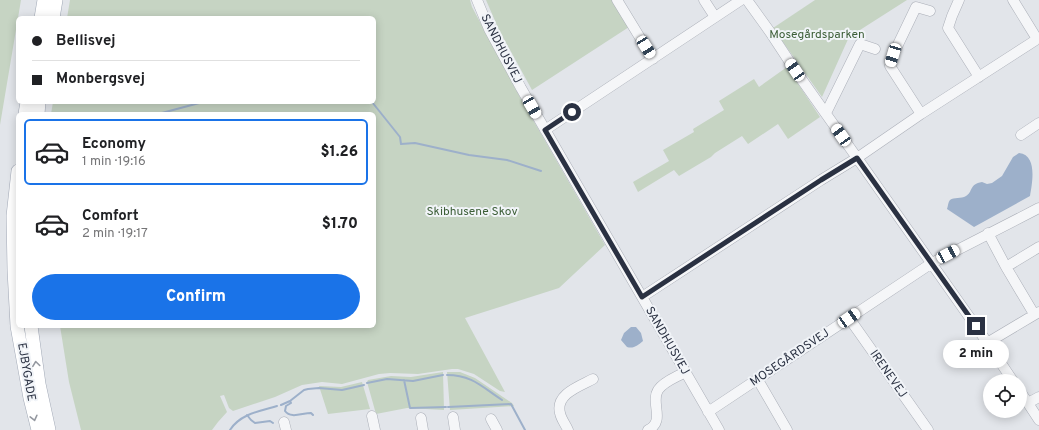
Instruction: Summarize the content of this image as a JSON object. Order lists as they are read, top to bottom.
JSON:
{
  "streets": {
    "main road": ["EJBYGADE"],
    "street": ["SANDHUSVEJ", "MOSEGÅRDSVEJ", "IRENEVEJ"]
  },
  "crossings": [
    ["SANDHUSVEJ", "MOSEGÅRDSVEJ"],
    ["MOSEGÅRDSVEJ", "IRENEVEJ"]
  ],
  "parks": ["Mosegårdsparken", "Skibhusene Skov"],
  "page": {
    "banner": ["Bellisvej", "Monbergsvej"],
    "list": [
      {
        "name": "Economy",
        "note": "1 min · 19:16",
        "value": "$1.26"
      },
      {
        "name": "Comfort",
        "note": "2 min · 19:17",
        "value": "$1.70"
      }
    ],
    "buttons": "Confirm",
    "bubble": "2 min"
  }
}
